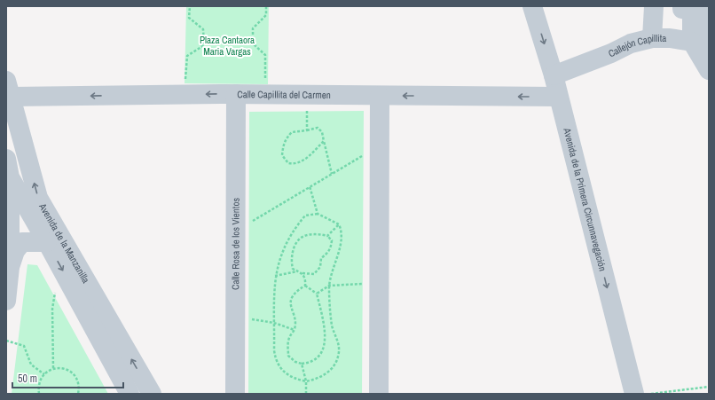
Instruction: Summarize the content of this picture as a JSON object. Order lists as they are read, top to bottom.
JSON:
{
  "streets": {
    "street": [
      "Callejón Capillita",
      "Calle Capillita del Carmen",
      "Avenida de la Primera Circunnavegación",
      "Avenida de la Manzanilla",
      "Calle Rosa de los Vientos"
    ]
  },
  "crossings": [
    ["Callejón Capillita", "Avenida de la Primera Circunnavegación"],
    ["Calle Capillita del Carmen", "Avenida de la Primera Circunnavegación"],
    ["Calle Capillita del Carmen", "Avenida de la Manzanilla"],
    ["Calle Capillita del Carmen", "Calle Rosa de los Vientos"]
  ],
  "one_way": ["Calle Capillita del Carmen", "Avenida de la Primera Circunnavegación"],
  "parks": ["Plaza Cantaora Maria Vargas"],
  "scale_bar": "50 m"
}
